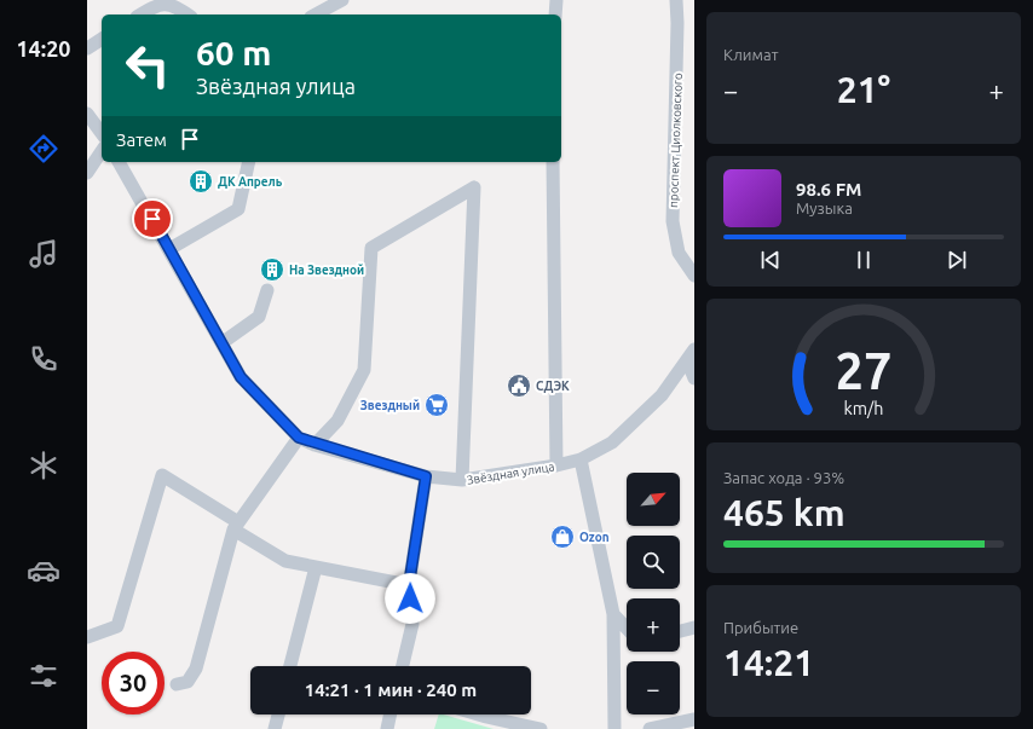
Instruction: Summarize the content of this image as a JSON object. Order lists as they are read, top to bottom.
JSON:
{
  "streets": {
    "street": ["проспект Циолковского", "Звёздная улица"]
  },
  "places": {
    "building": ["ДК Апрель", "На Звездной"],
    "public building": ["СДЭК"],
    "supermarket": ["Звездный"],
    "shop": ["Ozon"]
  },
  "north": "top right",
  "page": {
    "tabs": "14:20",
    "tile": [
      "Климат",
      ["Запас хода · 93%", "465 km"],
      ["Прибытие", "14:21"]
    ],
    "turn": ["60 m", "Звёздная улица"],
    "heat": ["−", "21°", "+"],
    "then": "Затем",
    "song": ["98.6 FM", "Музыка"],
    "map_buttons": ["+", "−"],
    "limit": "30",
    "trip": "14:21 · 1 мин · 240 m",
    "gauge": ["27", "km/h"]
  }
}
